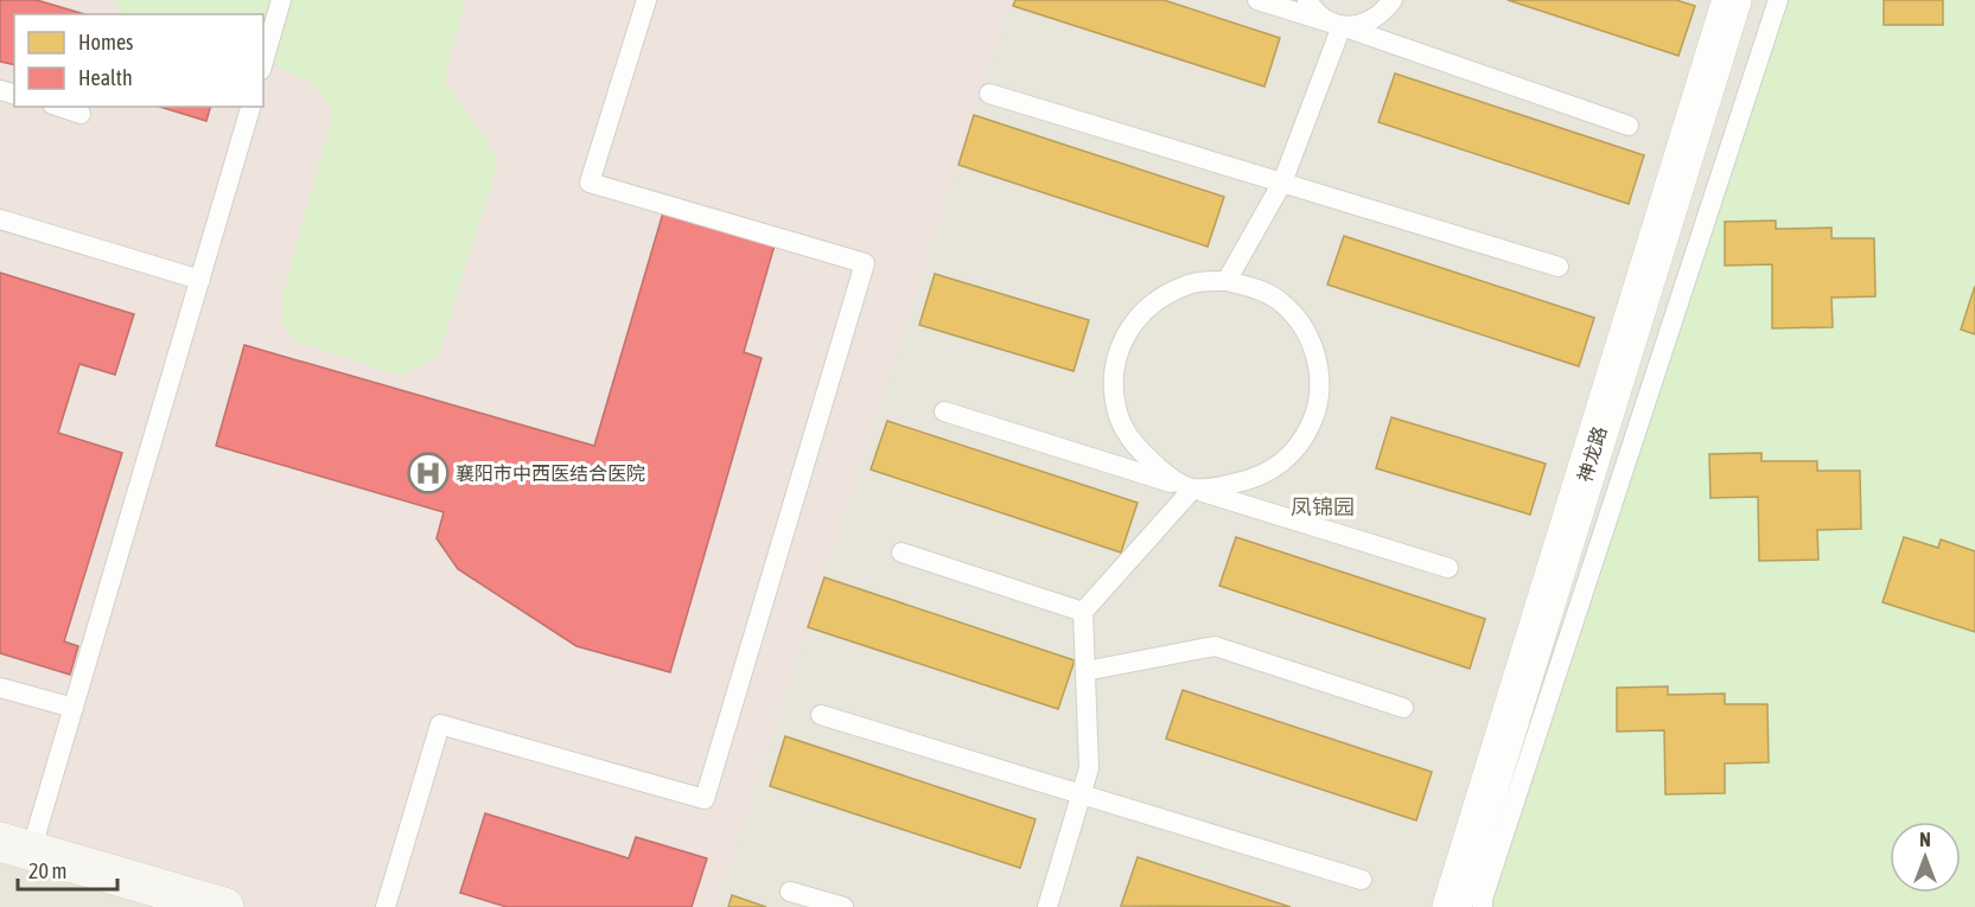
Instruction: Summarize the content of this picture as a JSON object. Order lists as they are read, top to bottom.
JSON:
{
  "streets": {
    "street": ["神龙路"]
  },
  "districts": ["凤锦园"],
  "places": {
    "hospital": ["襄阳市中西医结合医院"]
  },
  "legend": ["Homes", "Health"],
  "scale_bar": "20 m",
  "north": "top"
}
